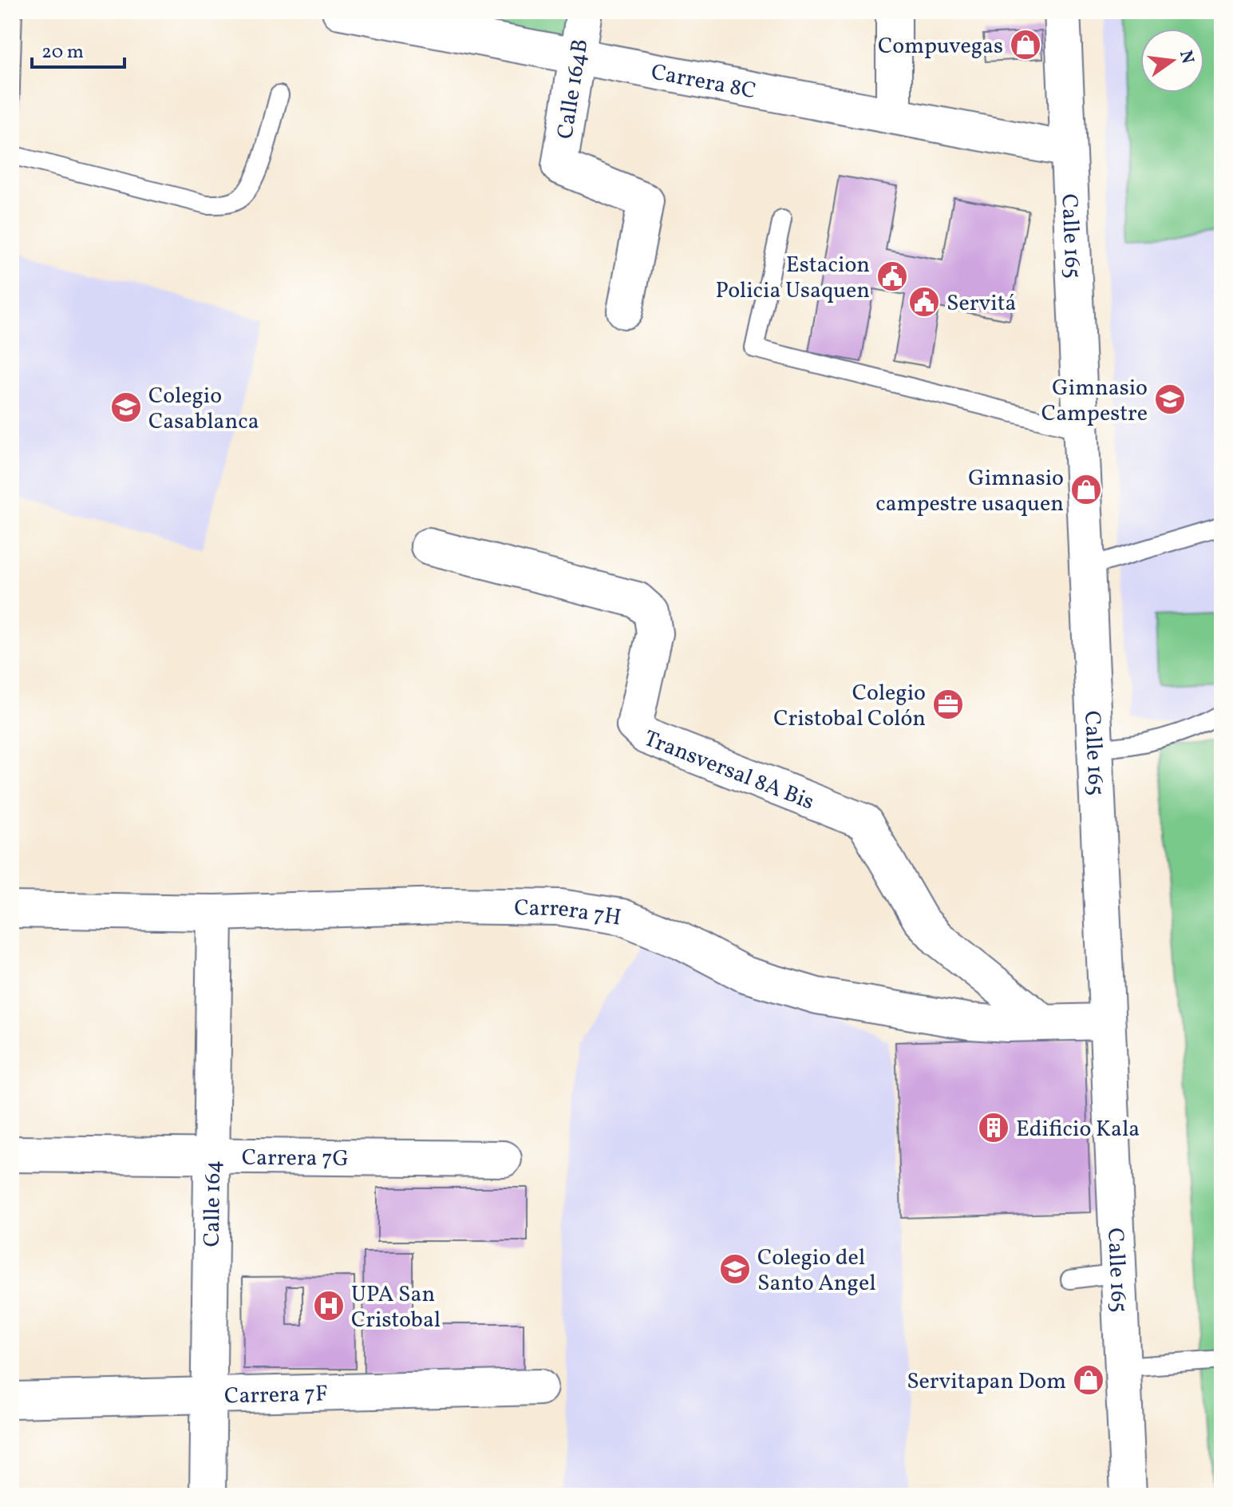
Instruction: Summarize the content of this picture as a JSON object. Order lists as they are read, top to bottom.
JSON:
{
  "streets": {
    "street": [
      "Carrera 8C",
      "Calle 164B",
      "Calle 165",
      "Transversal 8A Bis",
      "Carrera 7H",
      "Carrera 7G",
      "Calle 164",
      "Carrera 7F"
    ]
  },
  "crossings": [
    ["Carrera 8C", "Calle 164B"],
    ["Carrera 8C", "Calle 165"],
    ["Calle 165", "Carrera 7H"],
    ["Transversal 8A Bis", "Carrera 7H"],
    ["Carrera 7H", "Calle 164"],
    ["Carrera 7G", "Calle 164"],
    ["Calle 164", "Carrera 7F"]
  ],
  "places": {
    "shop": ["Compuvegas", "Gimnasio campestre usaquen", "Servitapan Dom"],
    "public building": ["Estacion Policia Usaquen", "Servitá"],
    "school or university": ["Gimnasio Campestre", "Colegio Casablanca", "Colegio del Santo Angel"],
    "office": ["Colegio Cristobal Colón"],
    "building": ["Edificio Kala"],
    "hospital": ["UPA San Cristobal"]
  },
  "scale_bar": "20 m",
  "north": "right"
}
